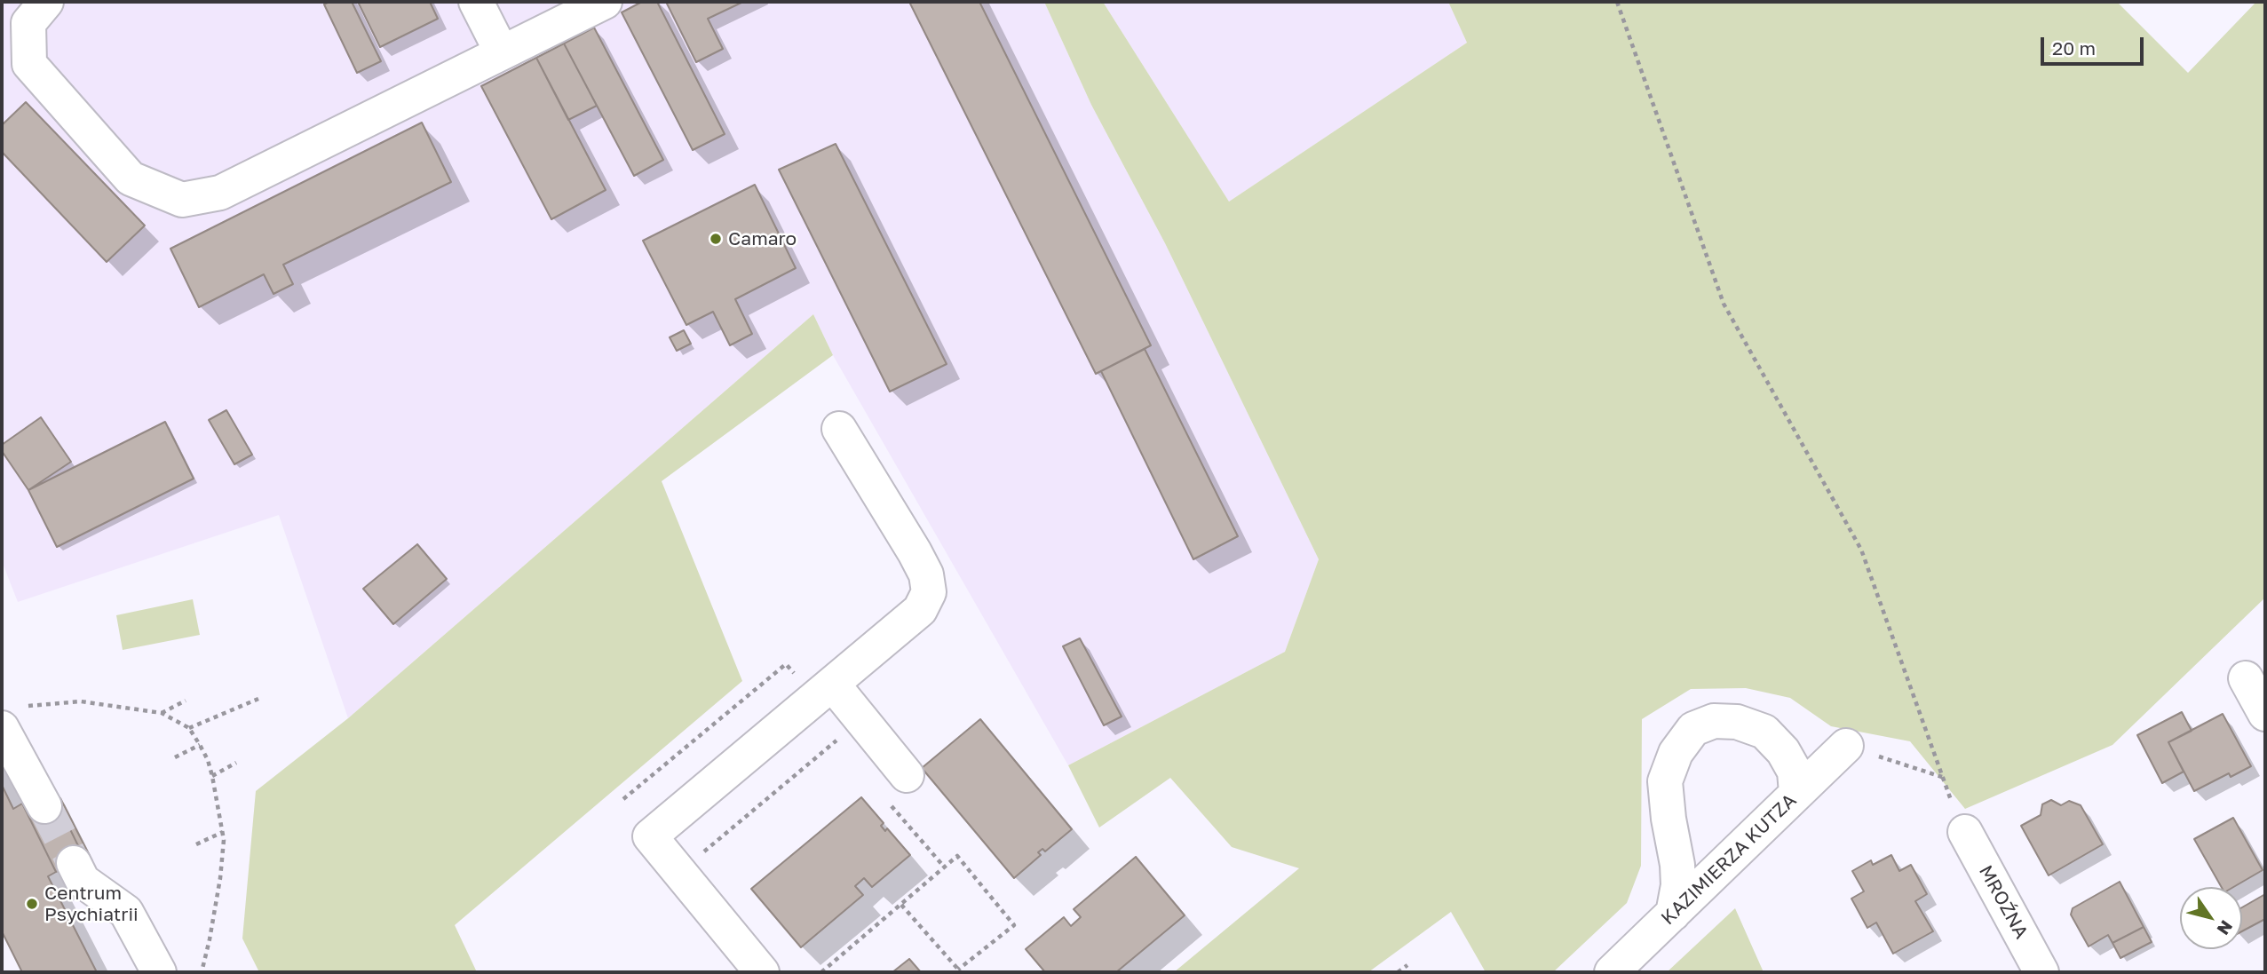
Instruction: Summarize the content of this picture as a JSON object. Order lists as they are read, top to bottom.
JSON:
{
  "streets": {
    "street": ["KAZIMIERZA KUTZA", "MROŹNA"]
  },
  "places": ["Camaro", "Centrum Psychiatrii"],
  "scale_bar": "20 m",
  "north": "bottom right"
}
